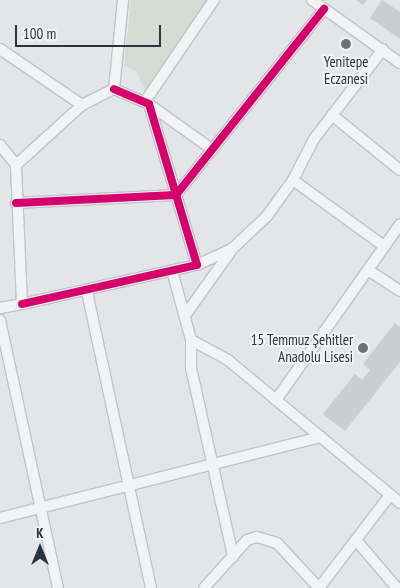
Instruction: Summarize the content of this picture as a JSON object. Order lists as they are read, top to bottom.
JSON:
{
  "places": ["Yenitepe Eczanesi", "15 Temmuz Şehitler Anadolu Lisesi"],
  "scale_bar": "100 m",
  "north": "top"
}
